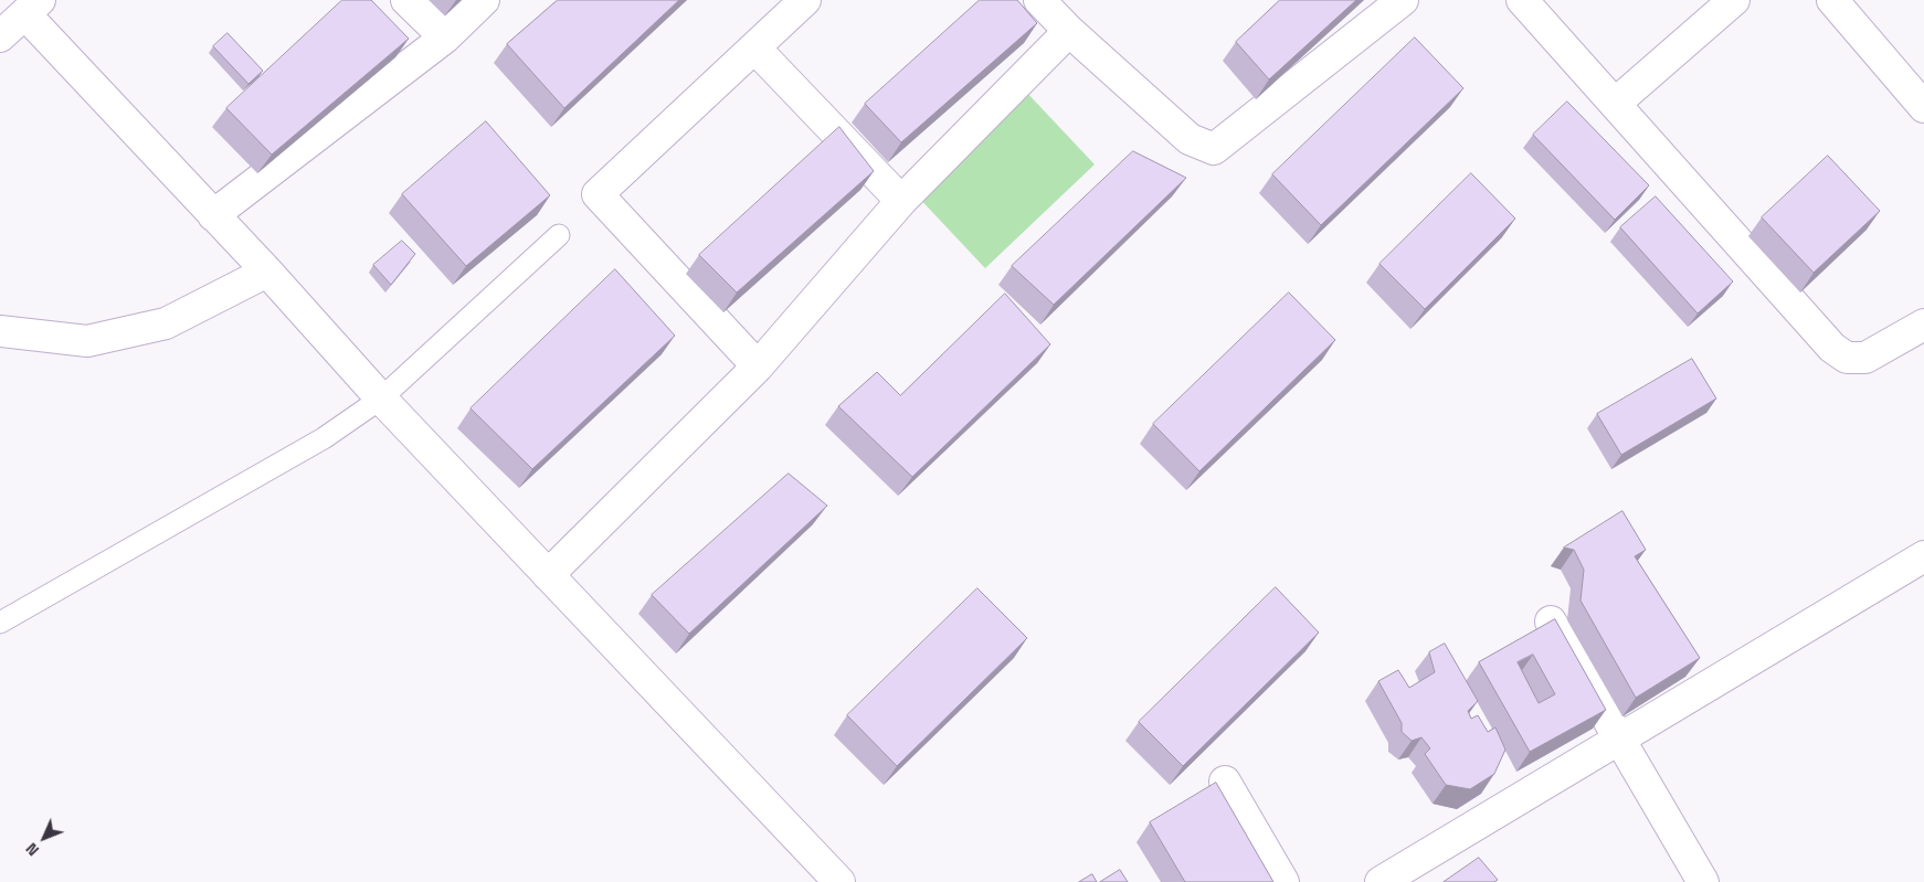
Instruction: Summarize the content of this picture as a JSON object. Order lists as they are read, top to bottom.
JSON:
{
  "north": "bottom left"
}
